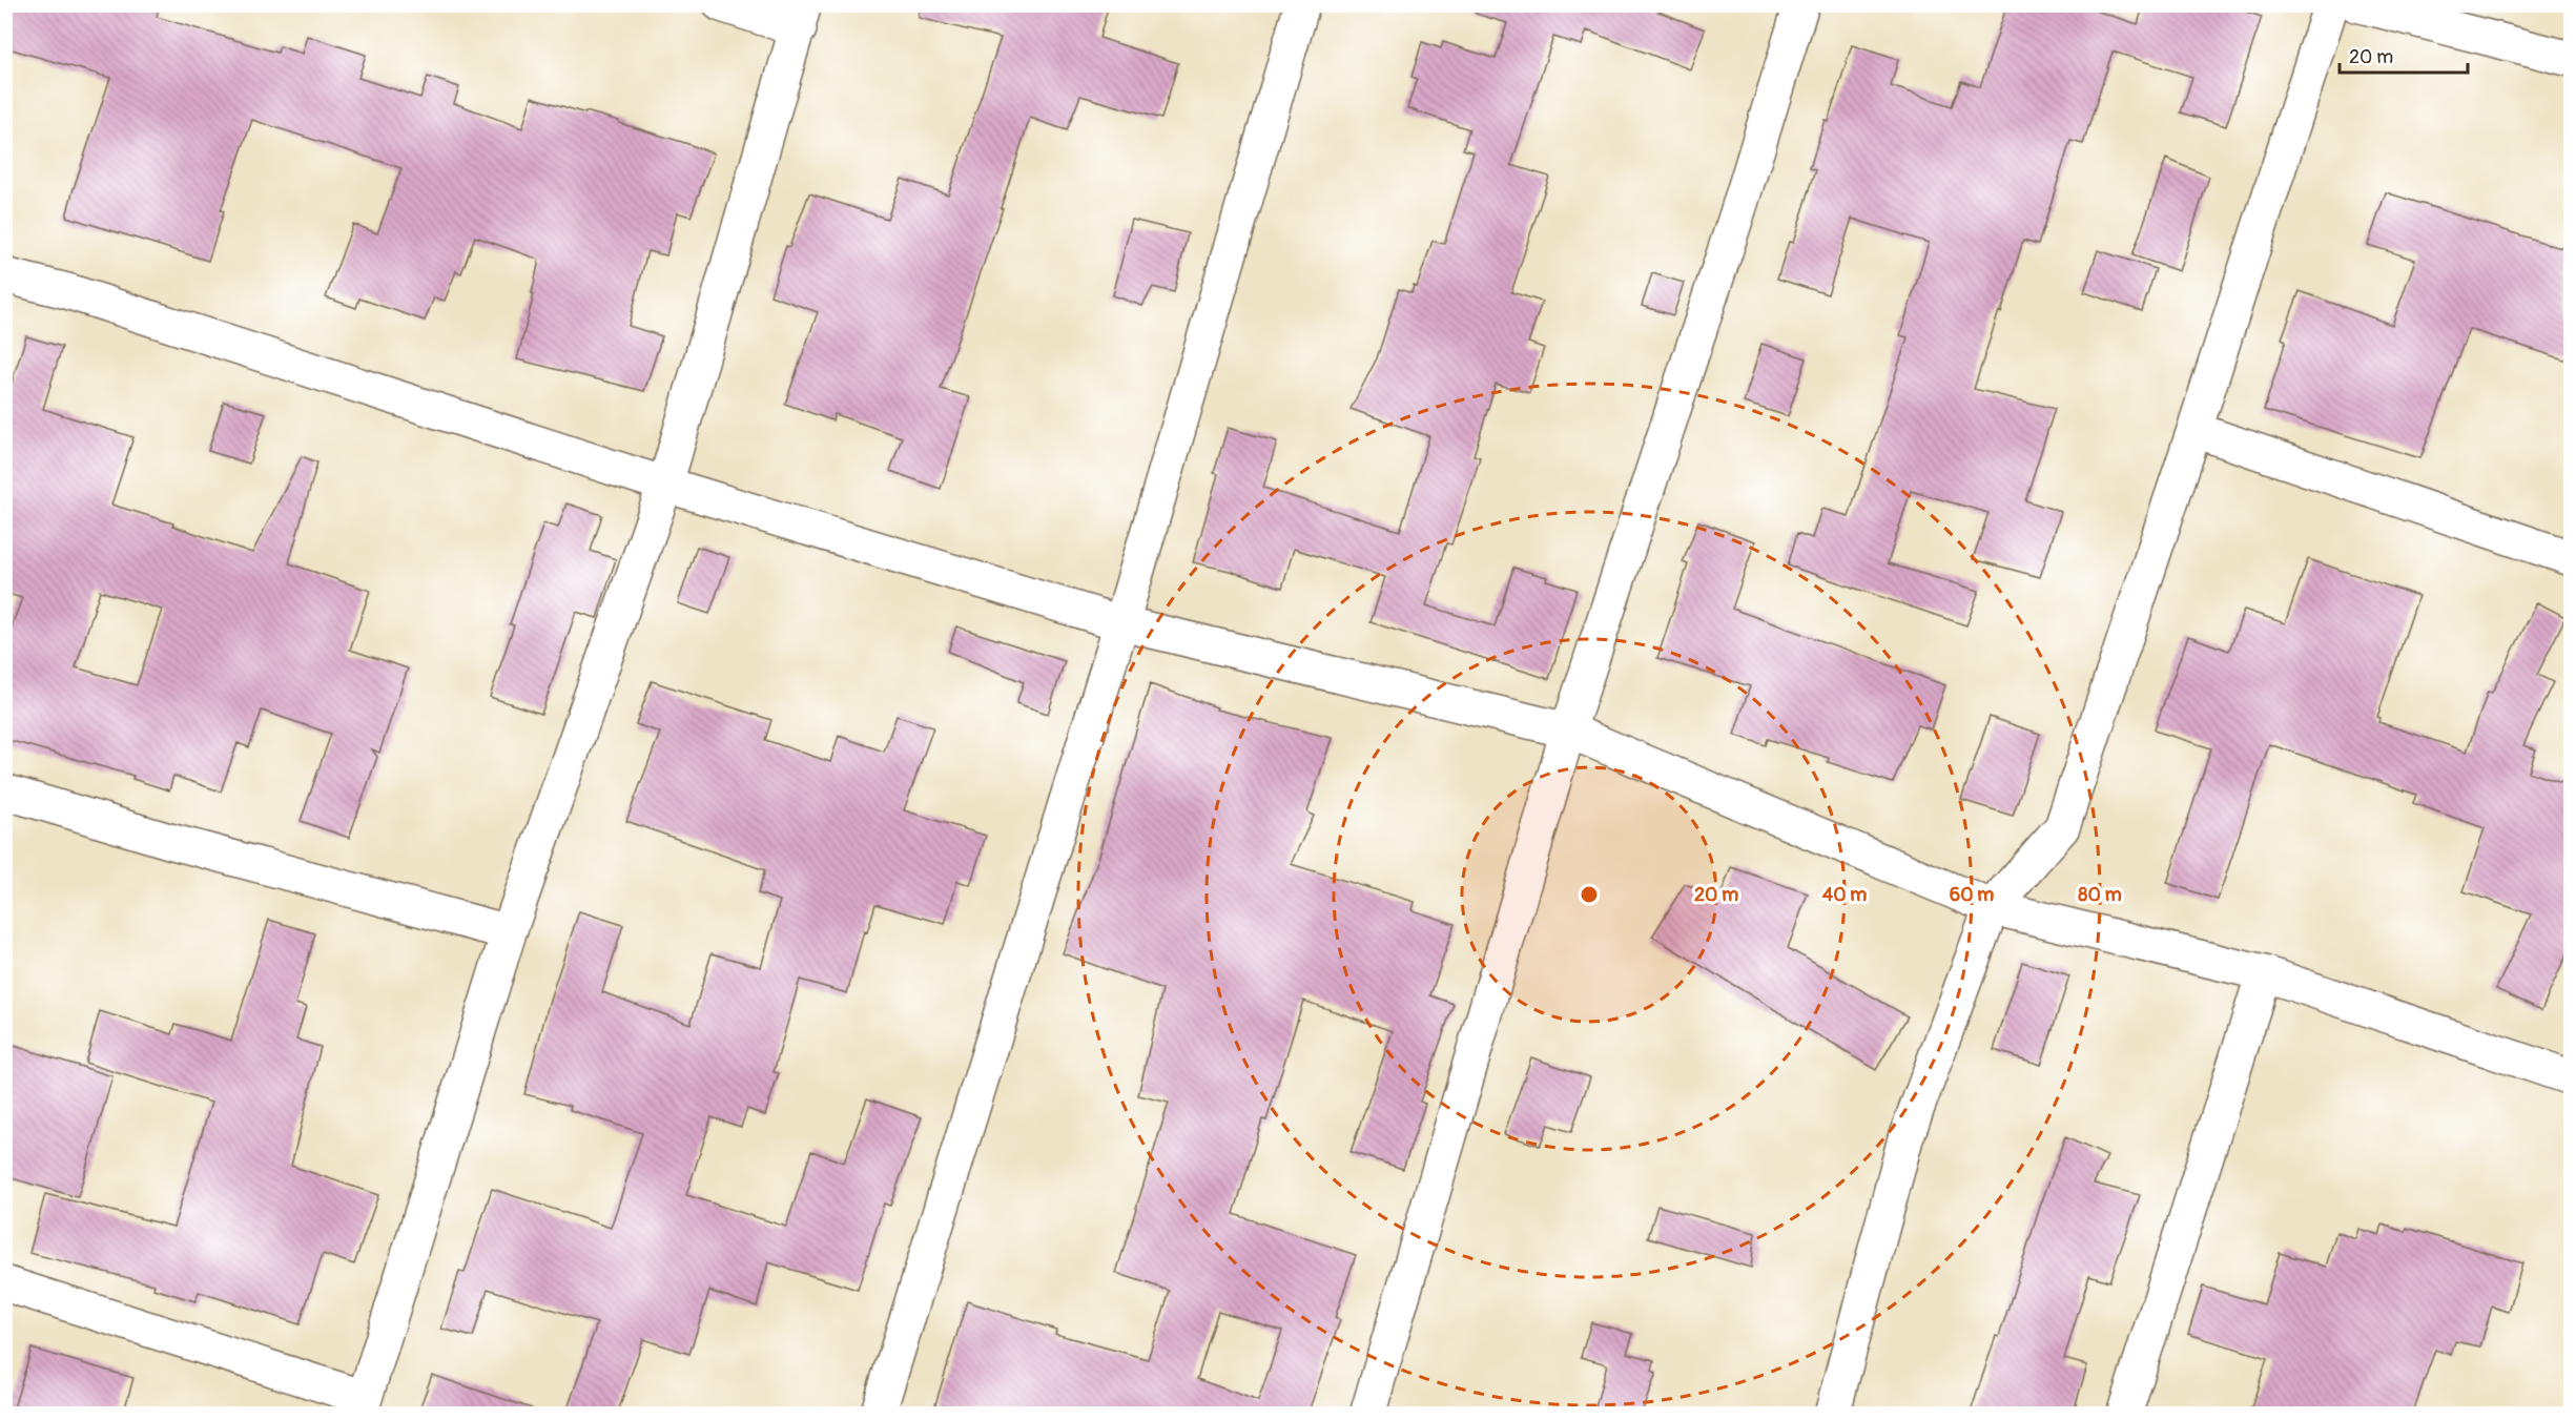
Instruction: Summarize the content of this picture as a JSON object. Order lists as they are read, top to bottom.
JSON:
{
  "scale_bar": "20 m",
  "rings": [
    "20 m",
    "40 m",
    "60 m",
    "80 m"
  ]
}
